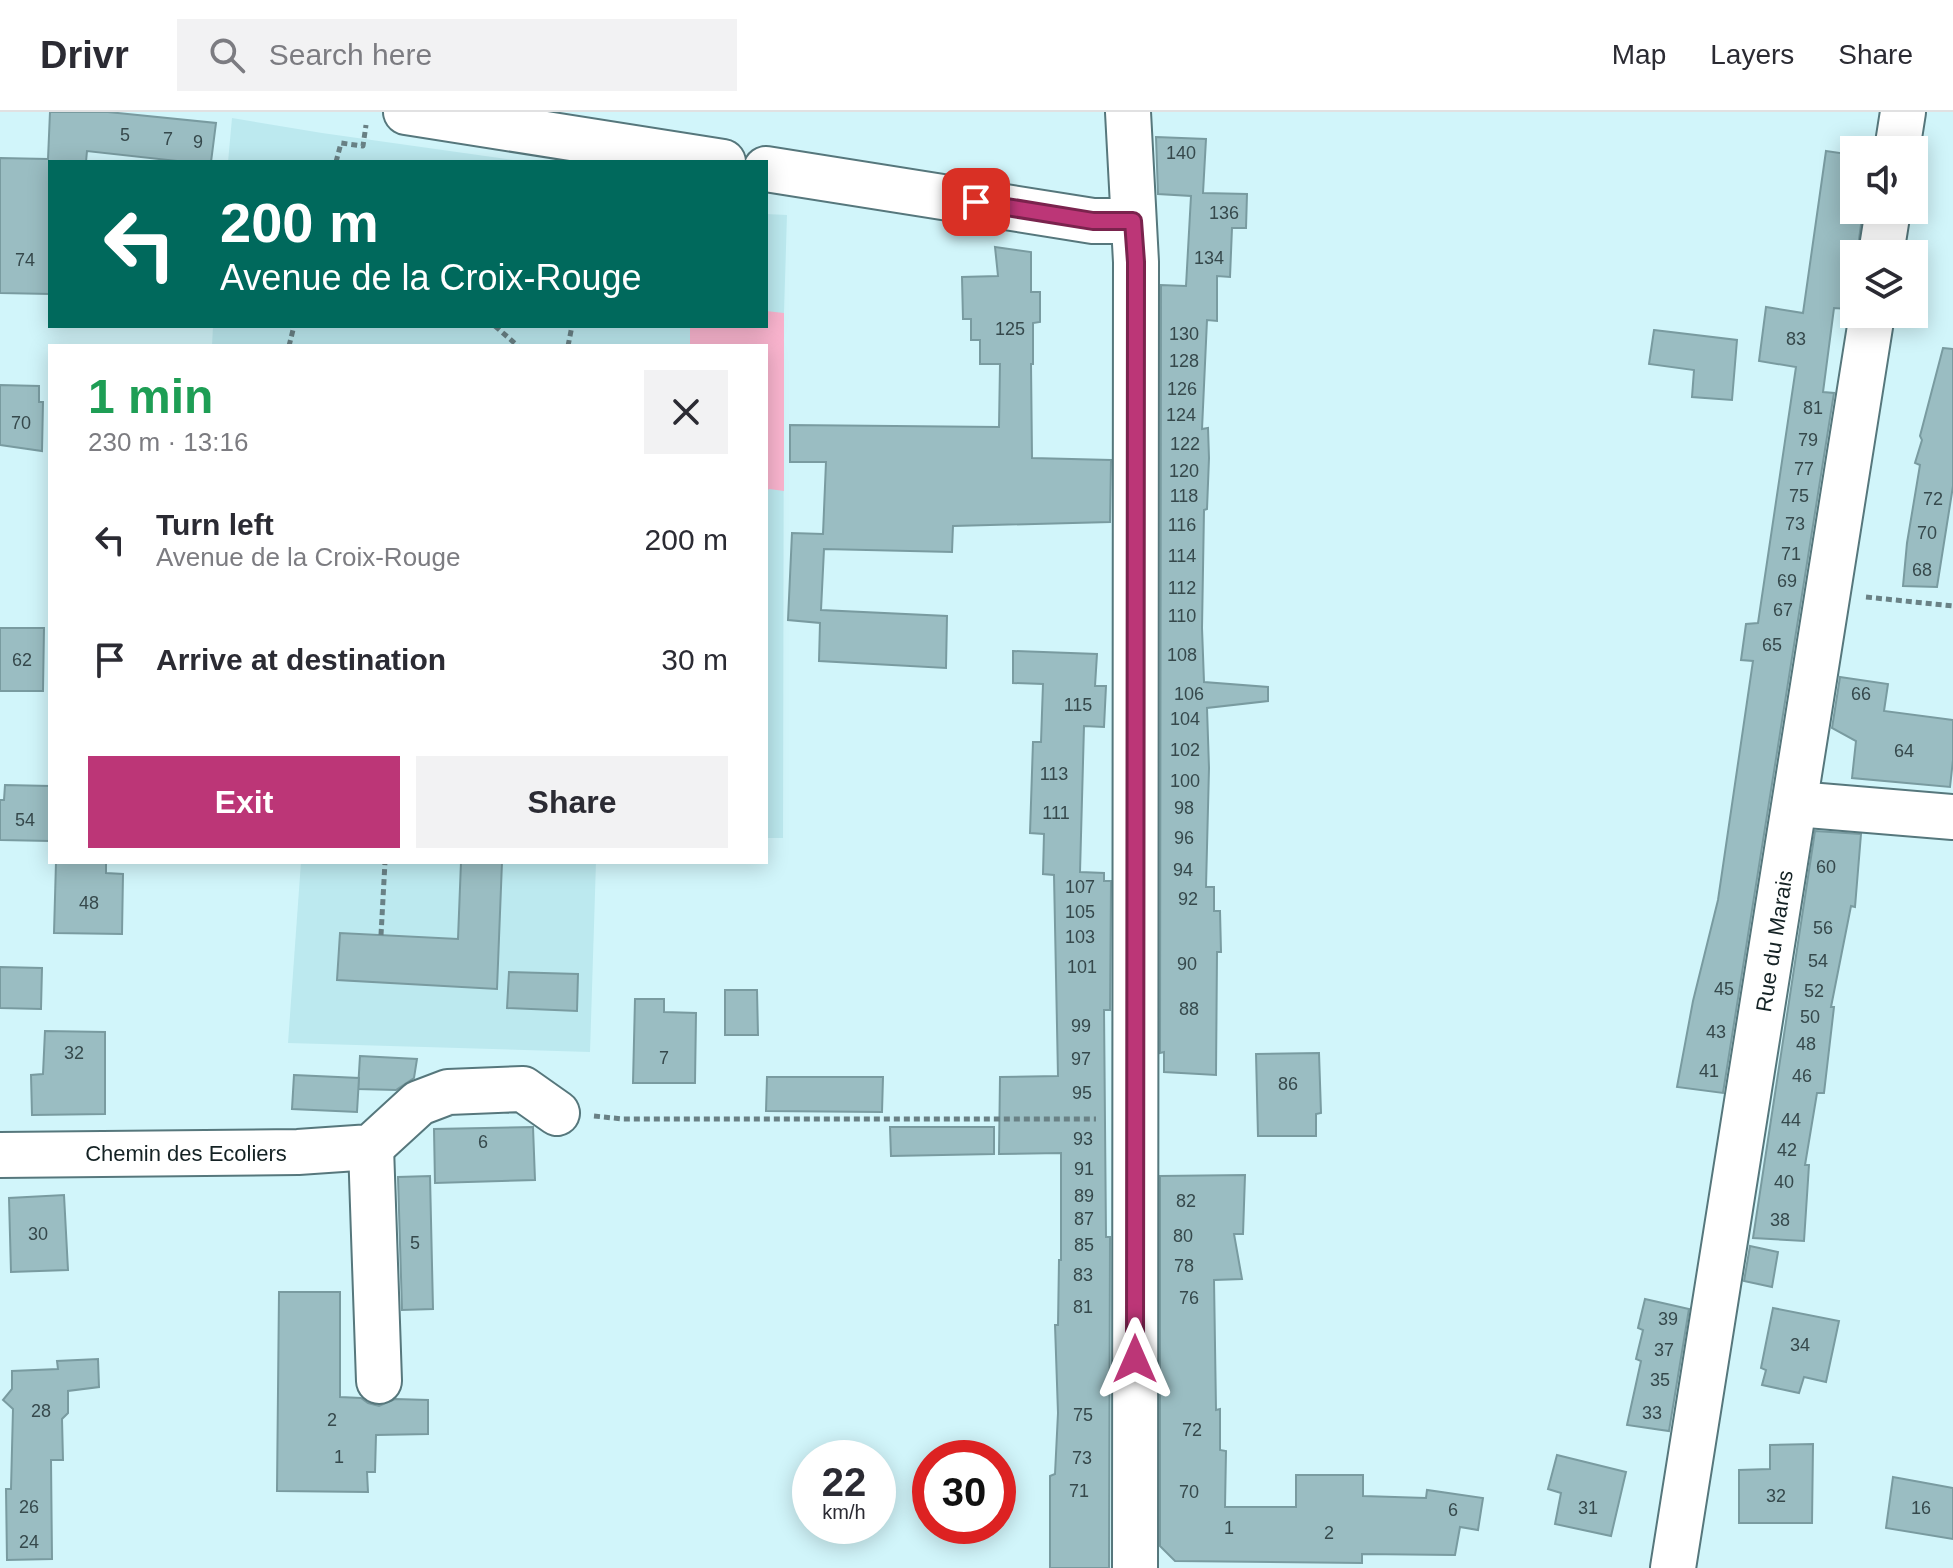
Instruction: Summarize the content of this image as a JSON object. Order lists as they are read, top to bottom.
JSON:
{
  "streets": {
    "street": ["Rue du Marais", "Chemin des Ecoliers"]
  },
  "house_numbers": [
    "5",
    "7",
    "9",
    "140",
    "136",
    "134",
    "74",
    "125",
    "130",
    "83",
    "128",
    "126",
    "81",
    "124",
    "70",
    "79",
    "122",
    "77",
    "120",
    "118",
    "75",
    "72",
    "73",
    "116",
    "70",
    "71",
    "114",
    "68",
    "69",
    "112",
    "67",
    "110",
    "65",
    "108",
    "62",
    "106",
    "66",
    "115",
    "104",
    "102",
    "64",
    "113",
    "100",
    "98",
    "111",
    "54",
    "96",
    "60",
    "94",
    "107",
    "92",
    "48",
    "105",
    "56",
    "103",
    "54",
    "90",
    "101",
    "45",
    "52",
    "88",
    "50",
    "99",
    "43",
    "48",
    "32",
    "7",
    "97",
    "41",
    "46",
    "86",
    "95",
    "44",
    "93",
    "6",
    "42",
    "91",
    "40",
    "89",
    "82",
    "87",
    "38",
    "30",
    "80",
    "5",
    "85",
    "78",
    "83",
    "76",
    "81",
    "39",
    "34",
    "37",
    "35",
    "28",
    "33",
    "75",
    "2",
    "72",
    "1",
    "73",
    "71",
    "70",
    "32",
    "26",
    "31",
    "16",
    "6",
    "1",
    "2",
    "24"
  ],
  "page": {
    "header": "Drivr",
    "search": "Search here",
    "nav": ["Map", "Layers", "Share"],
    "turn": ["200 m", "Avenue de la Croix-Rouge"],
    "heading": ["1 min", "230 m · 13:16"],
    "list": [
      {
        "name": "Turn left",
        "note": "Avenue de la Croix-Rouge",
        "value": "200 m"
      },
      {
        "name": "Arrive at destination",
        "value": "30 m"
      }
    ],
    "buttons": ["Exit", "Share"],
    "speed": "22 km/h",
    "limit": "30"
  }
}
